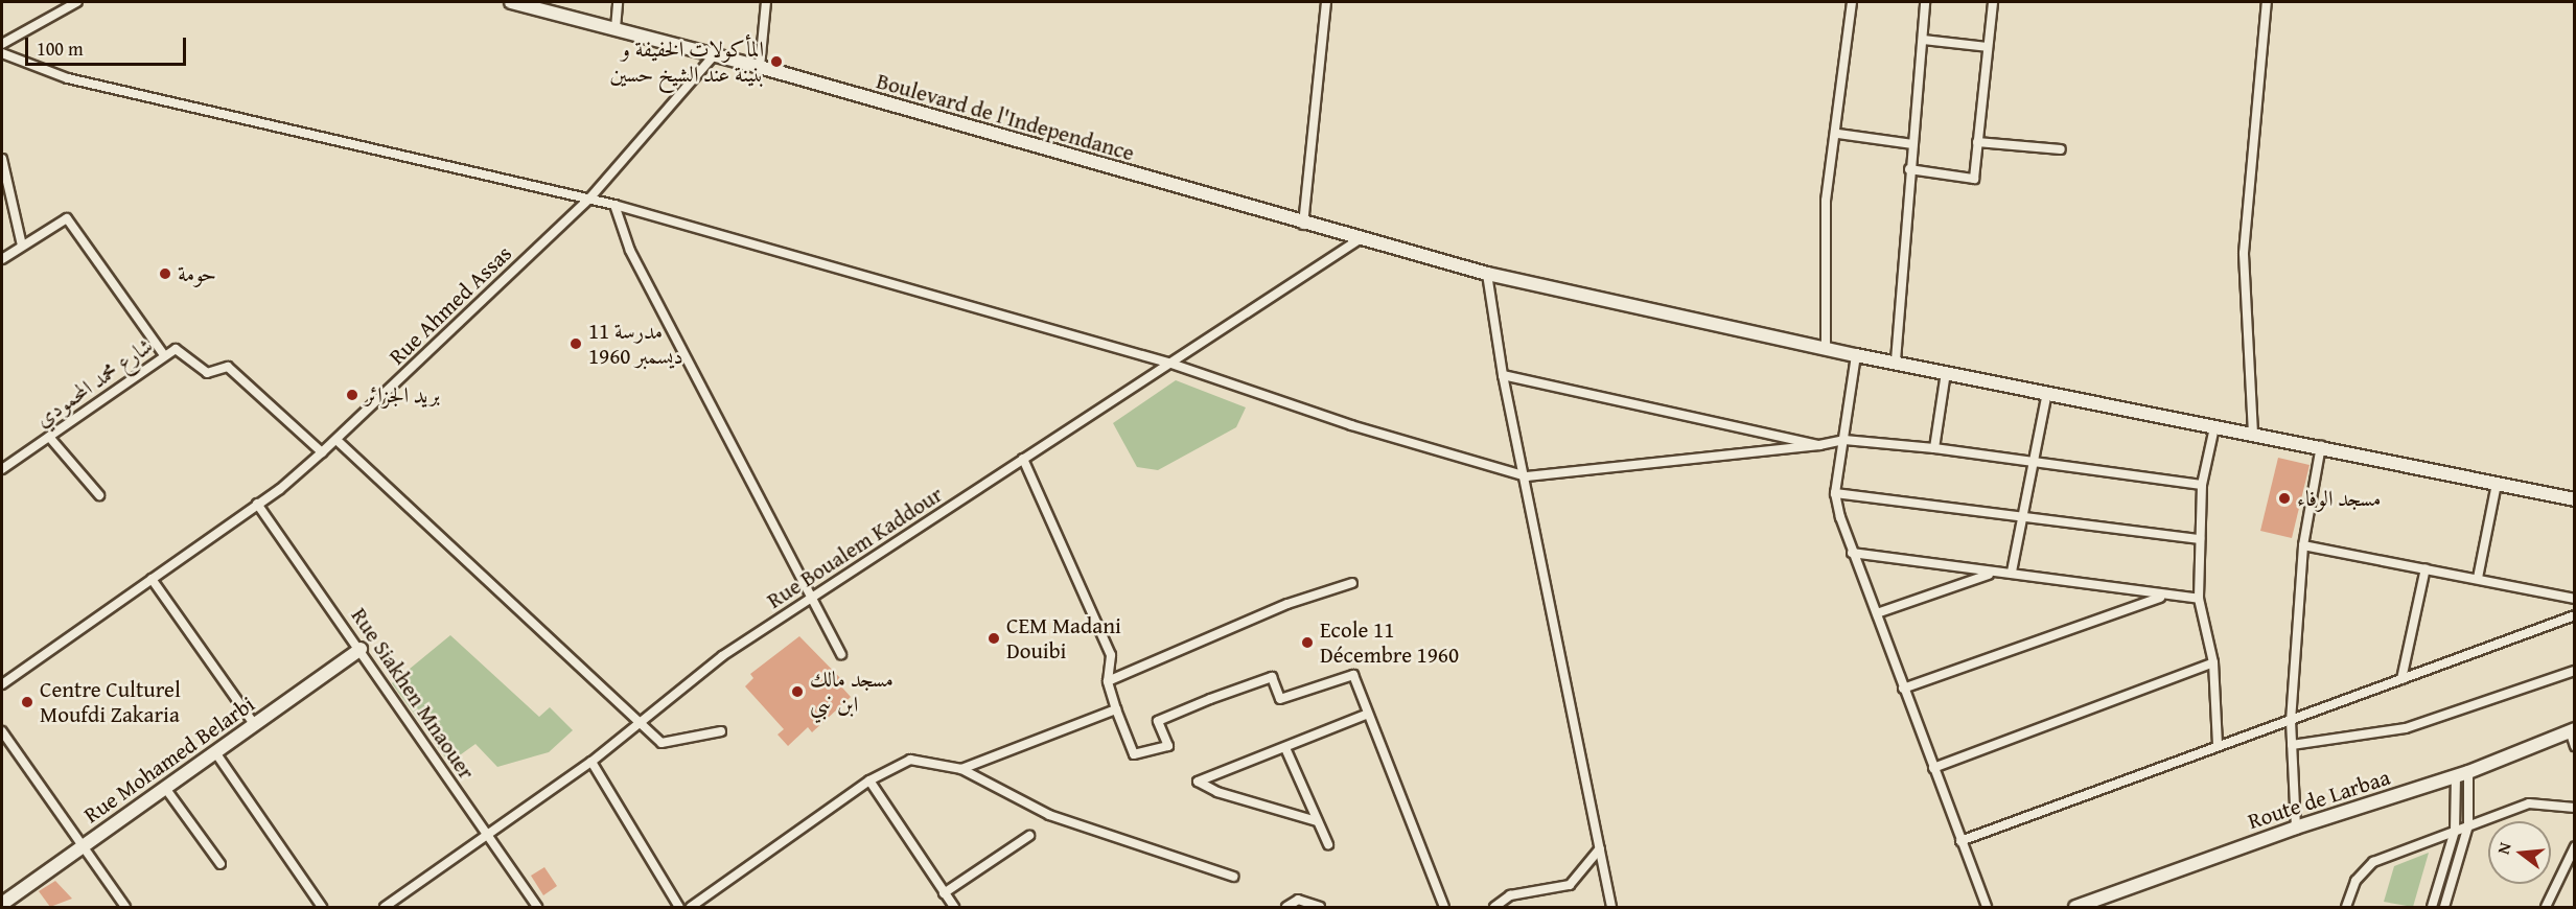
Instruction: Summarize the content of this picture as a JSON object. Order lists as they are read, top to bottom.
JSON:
{
  "streets": {
    "street": [
      "Boulevard de l'Independance",
      "Rue Ahmed Assas",
      "شارع محمد المحمودي",
      "Rue Boualem Kaddour",
      "Rue Siakhen Mnaouer",
      "Rue Mohamed Belarbi",
      "Route de Larbaa"
    ]
  },
  "crossings": [
    ["Boulevard de l'Independance", "Rue Ahmed Assas"],
    ["Boulevard de l'Independance", "Rue Boualem Kaddour"],
    ["Rue Ahmed Assas", "شارع محمد المحمودي"],
    ["Rue Ahmed Assas", "Rue Siakhen Mnaouer"],
    ["Rue Boualem Kaddour", "Rue Siakhen Mnaouer"],
    ["Rue Siakhen Mnaouer", "Rue Mohamed Belarbi"]
  ],
  "places": [
    "المأكولات الخفيفة و بنينة عند الشيخ حسين",
    "حومة",
    "مدرسة 11 ديسمبر 1960",
    "بريد الجزائر",
    "مسجد الوفاء",
    "CEM Madani Douibi",
    "Ecole 11 Décembre 1960",
    "مسجد مالك ابن نبي",
    "Centre Culturel Moufdi Zakaria"
  ],
  "scale_bar": "100 m",
  "north": "left"
}
